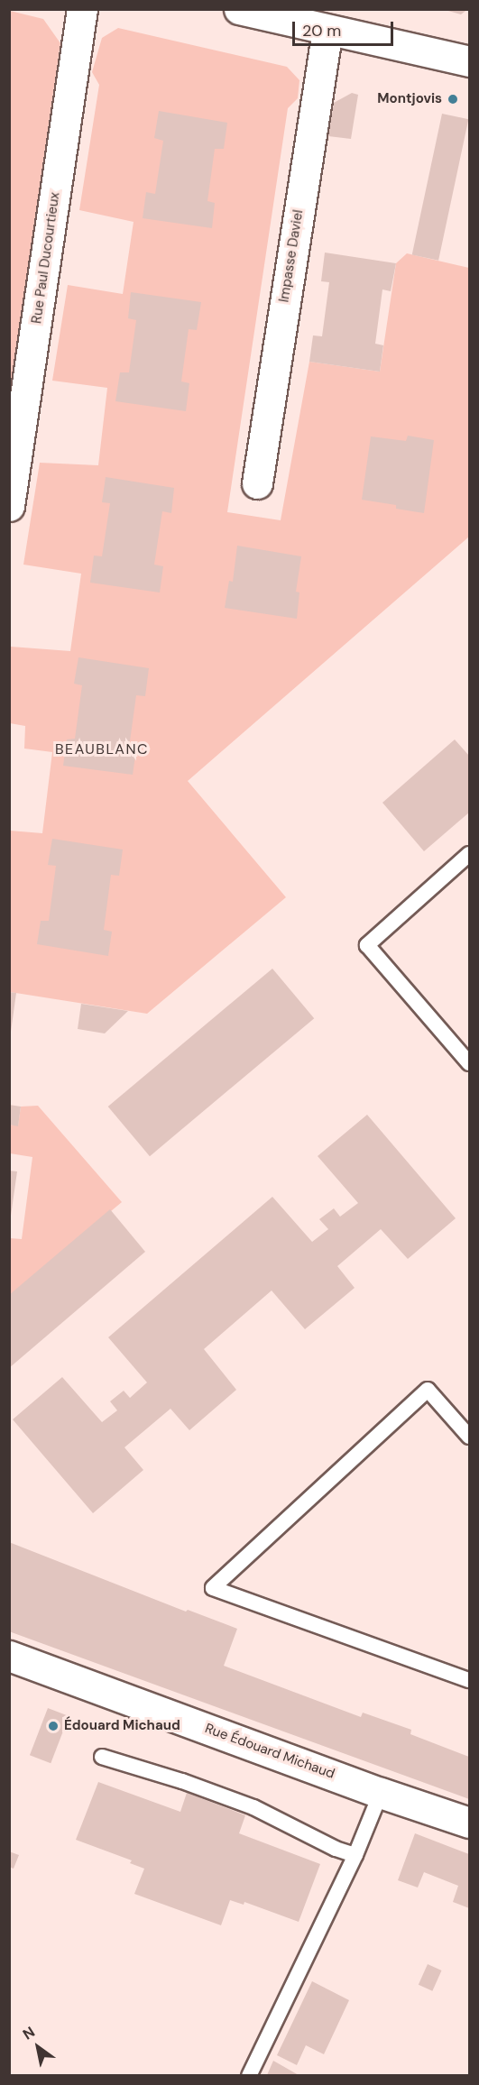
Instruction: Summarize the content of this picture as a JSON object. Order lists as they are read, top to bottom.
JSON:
{
  "streets": {
    "street": ["Impasse Daviel", "Rue Paul Ducourtieux", "Rue Édouard Michaud"]
  },
  "districts": ["BEAUBLANC"],
  "places": ["Montjovis", "Édouard Michaud"],
  "scale_bar": "20 m",
  "north": "top left"
}
